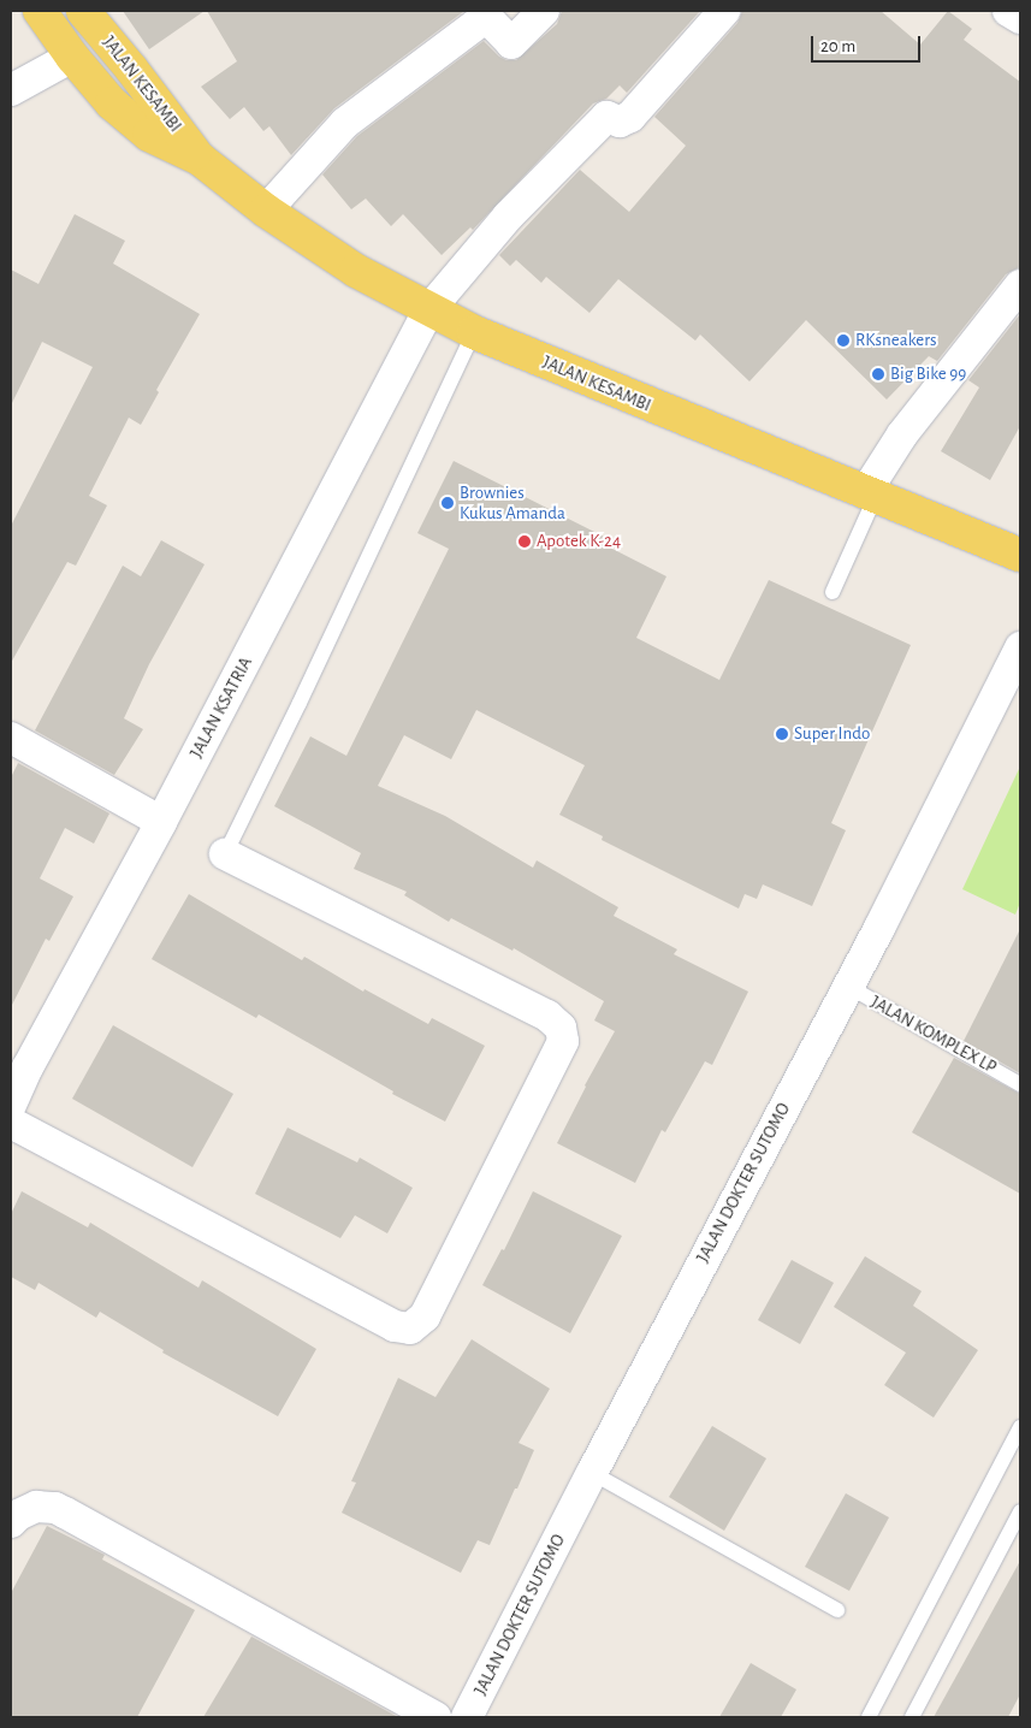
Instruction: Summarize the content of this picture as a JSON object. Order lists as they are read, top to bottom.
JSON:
{
  "streets": {
    "main road": ["JALAN KESAMBI"],
    "street": ["JALAN KSATRIA", "JALAN DOKTER SUTOMO"],
    "lane": ["JALAN KOMPLEX LP"]
  },
  "crossings": [
    ["JALAN KESAMBI", "JALAN KSATRIA"],
    ["JALAN KOMPLEX LP", "JALAN DOKTER SUTOMO"]
  ],
  "places": [
    "RKsneakers",
    "Big Bike 99",
    "Brownies Kukus Amanda",
    "Apotek K-24",
    "Super Indo"
  ],
  "scale_bar": "20 m"
}
